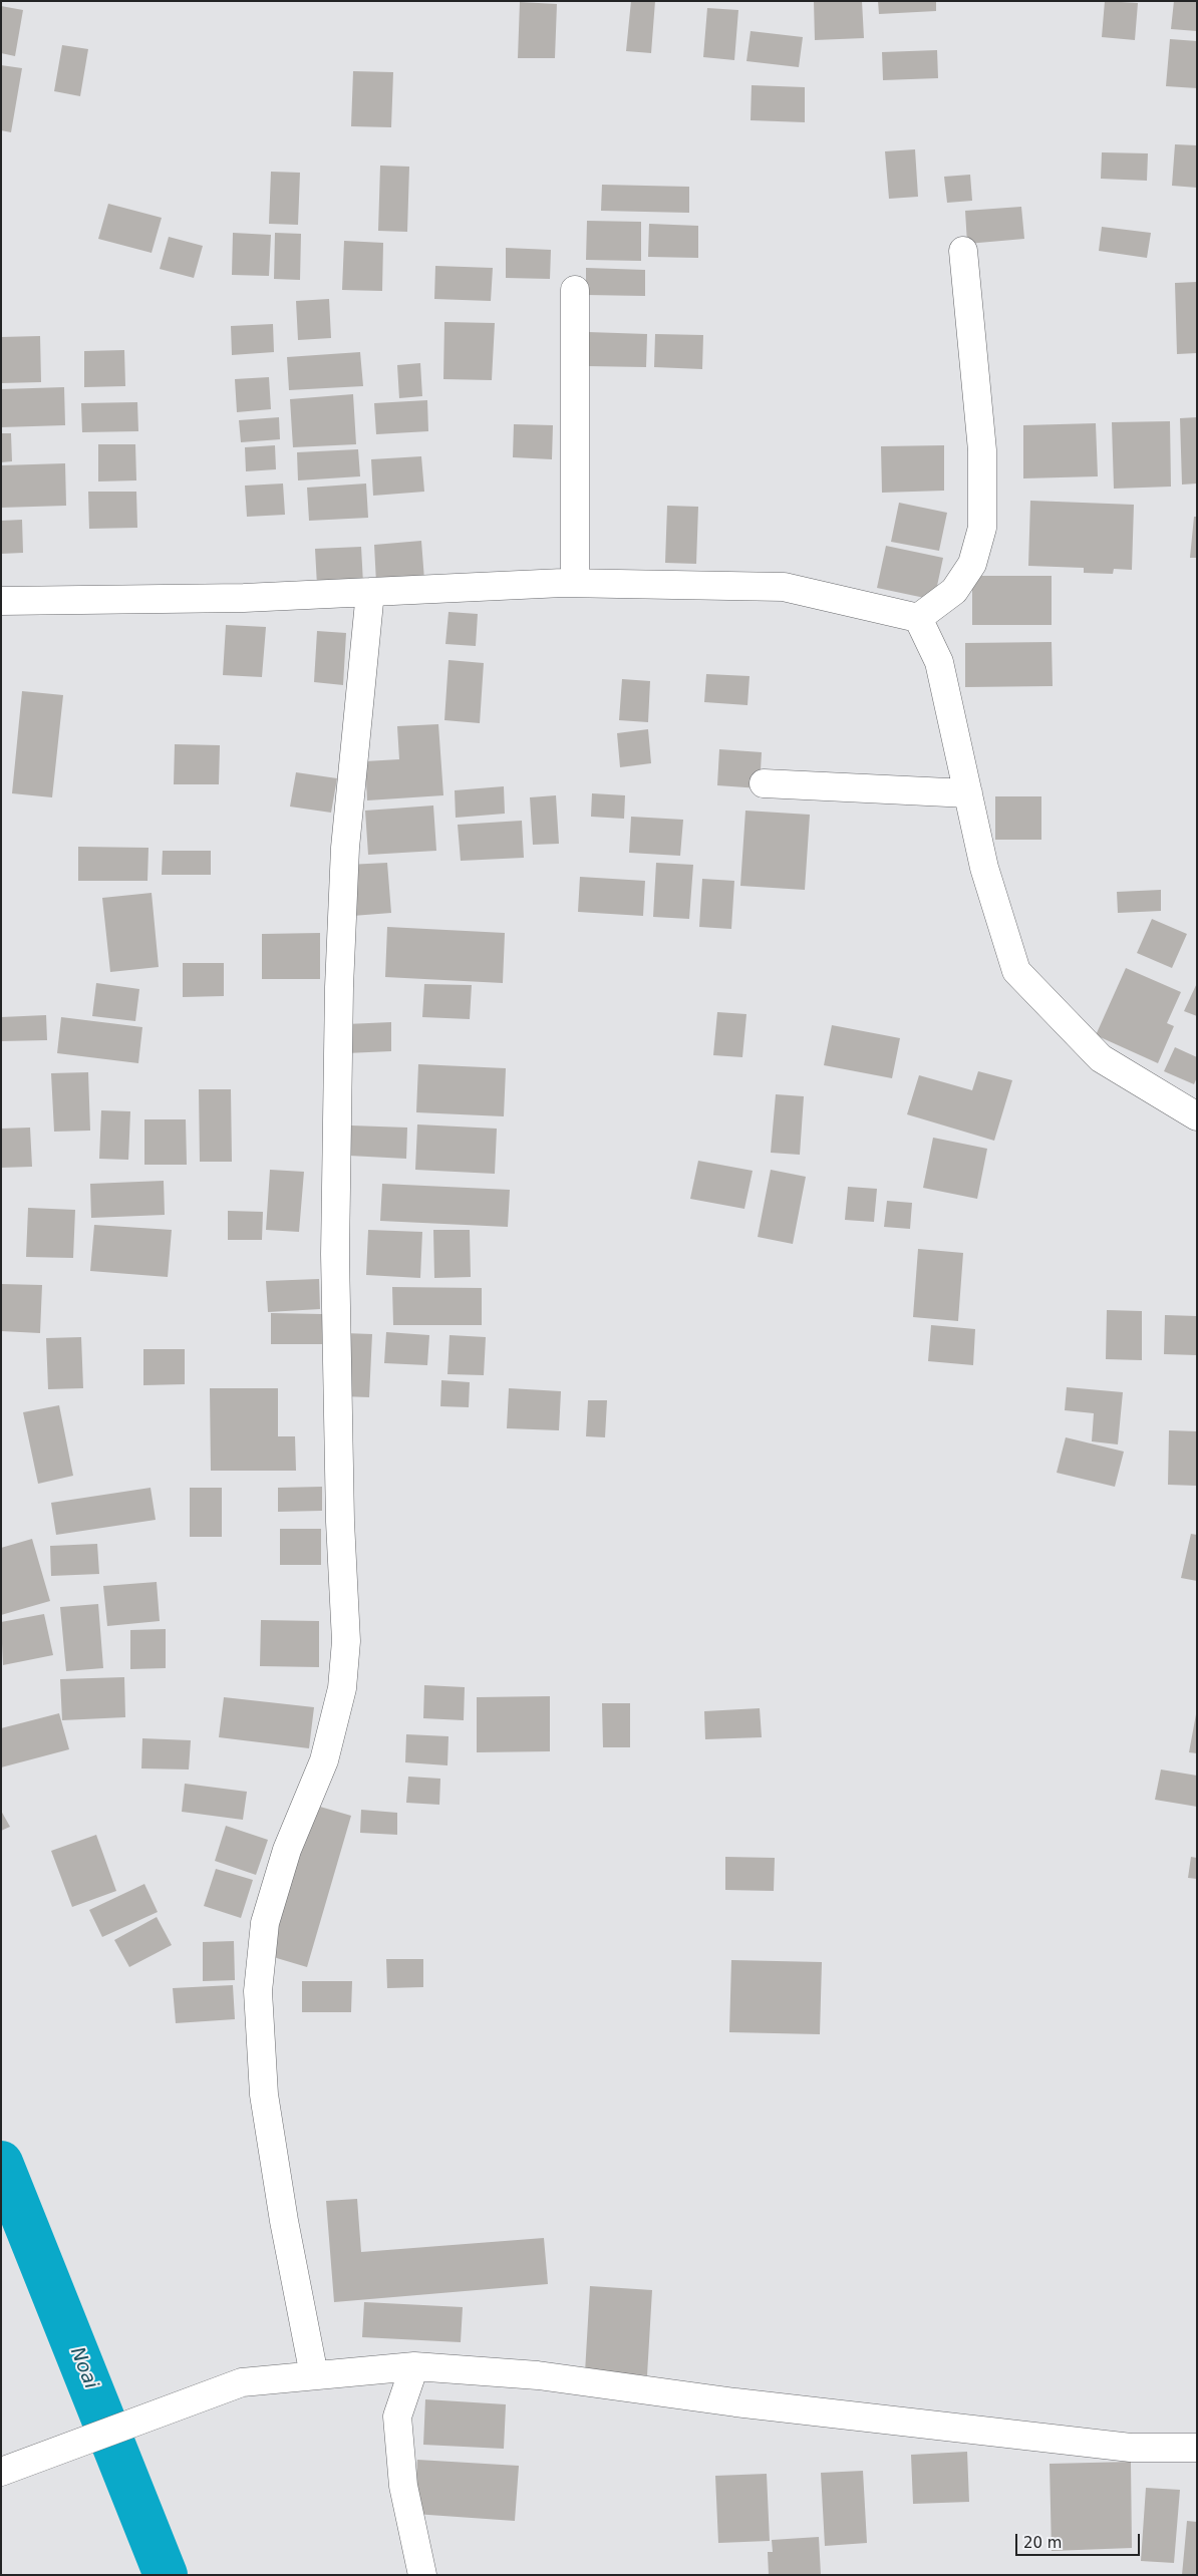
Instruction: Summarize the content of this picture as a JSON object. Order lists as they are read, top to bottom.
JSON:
{
  "water": ["Noai"],
  "scale_bar": "20 m"
}
